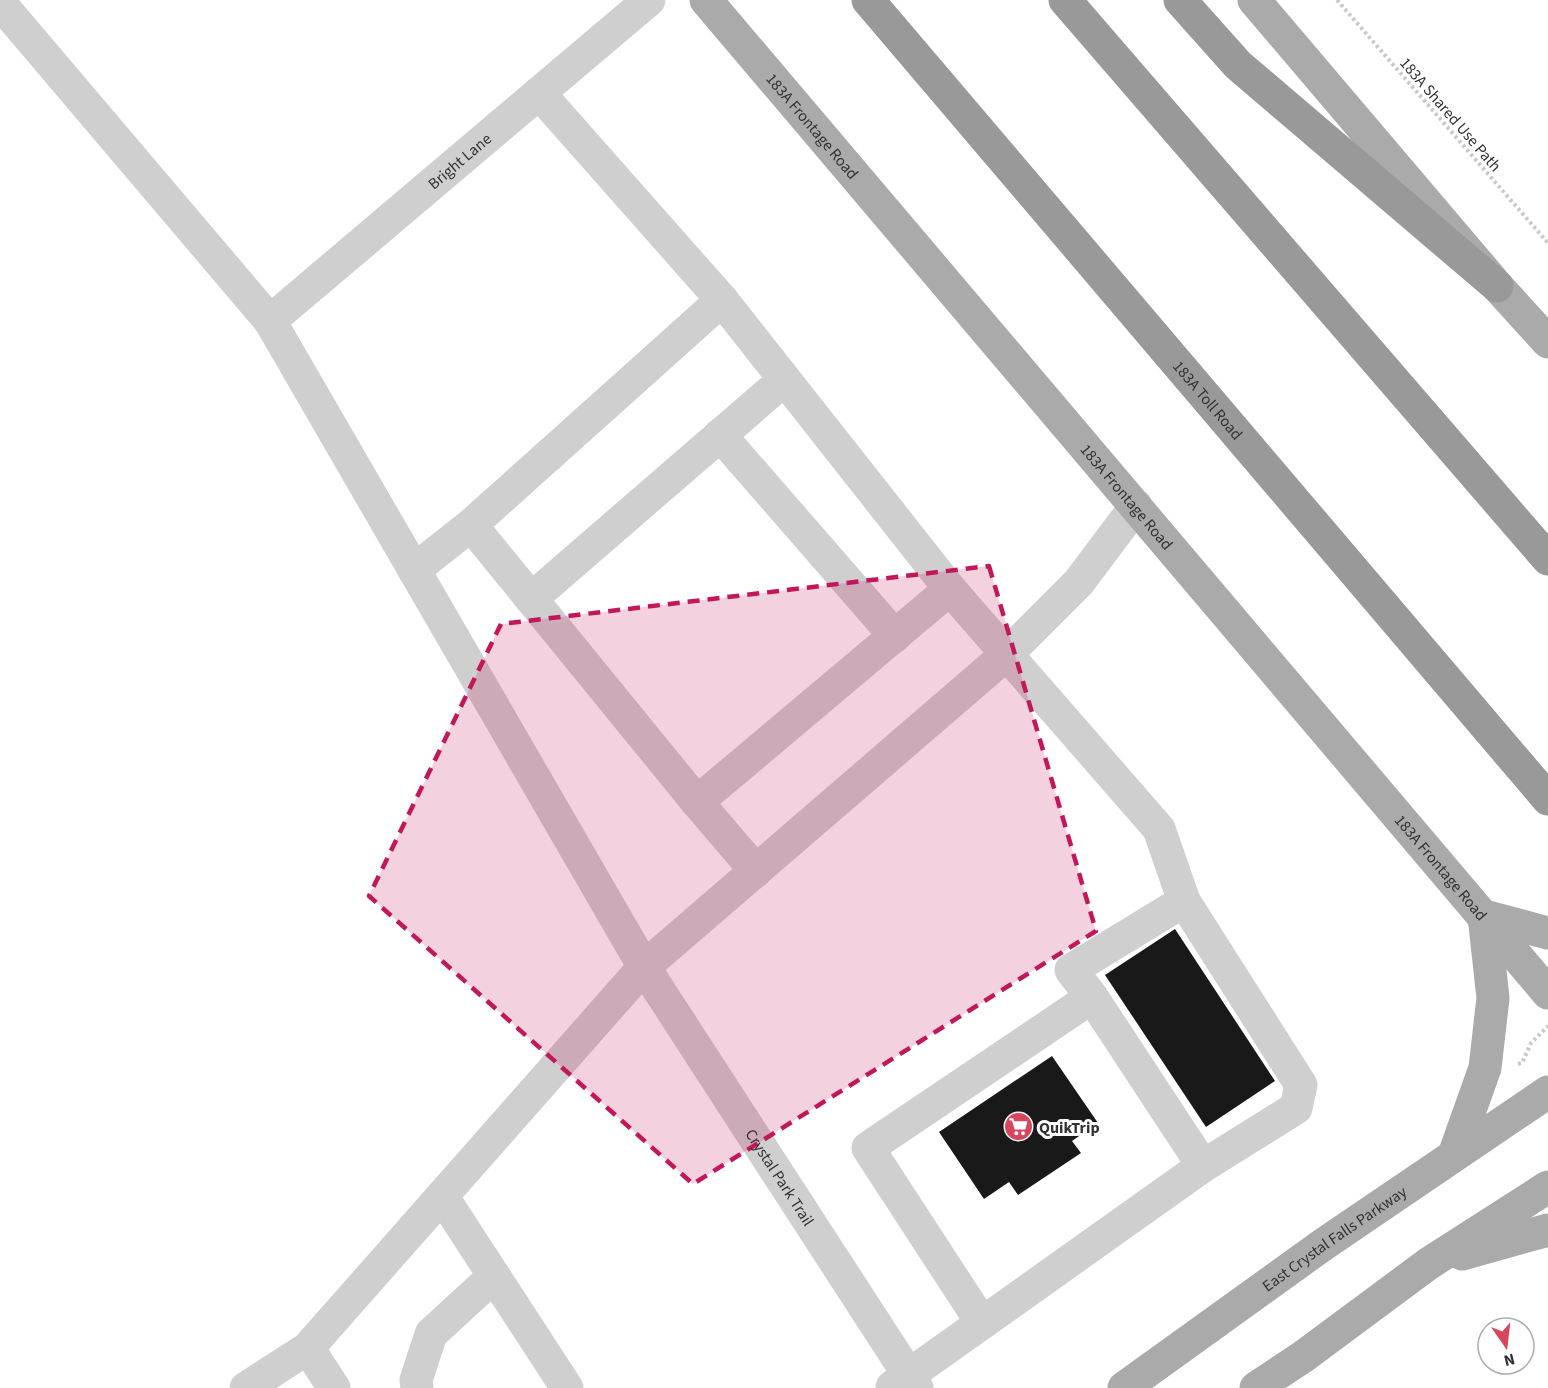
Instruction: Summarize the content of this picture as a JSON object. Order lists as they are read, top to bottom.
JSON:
{
  "streets": {
    "highway": ["183A Toll Road"],
    "main road": ["183A Frontage Road", "East Crystal Falls Parkway"],
    "street": ["Bright Lane", "Crystal Park Trail"],
    "path": ["183A Shared Use Path"]
  },
  "crossings": [
    ["Bright Lane", "Crystal Park Trail"]
  ],
  "places": {
    "supermarket": ["QuikTrip"]
  },
  "north": "bottom"
}
